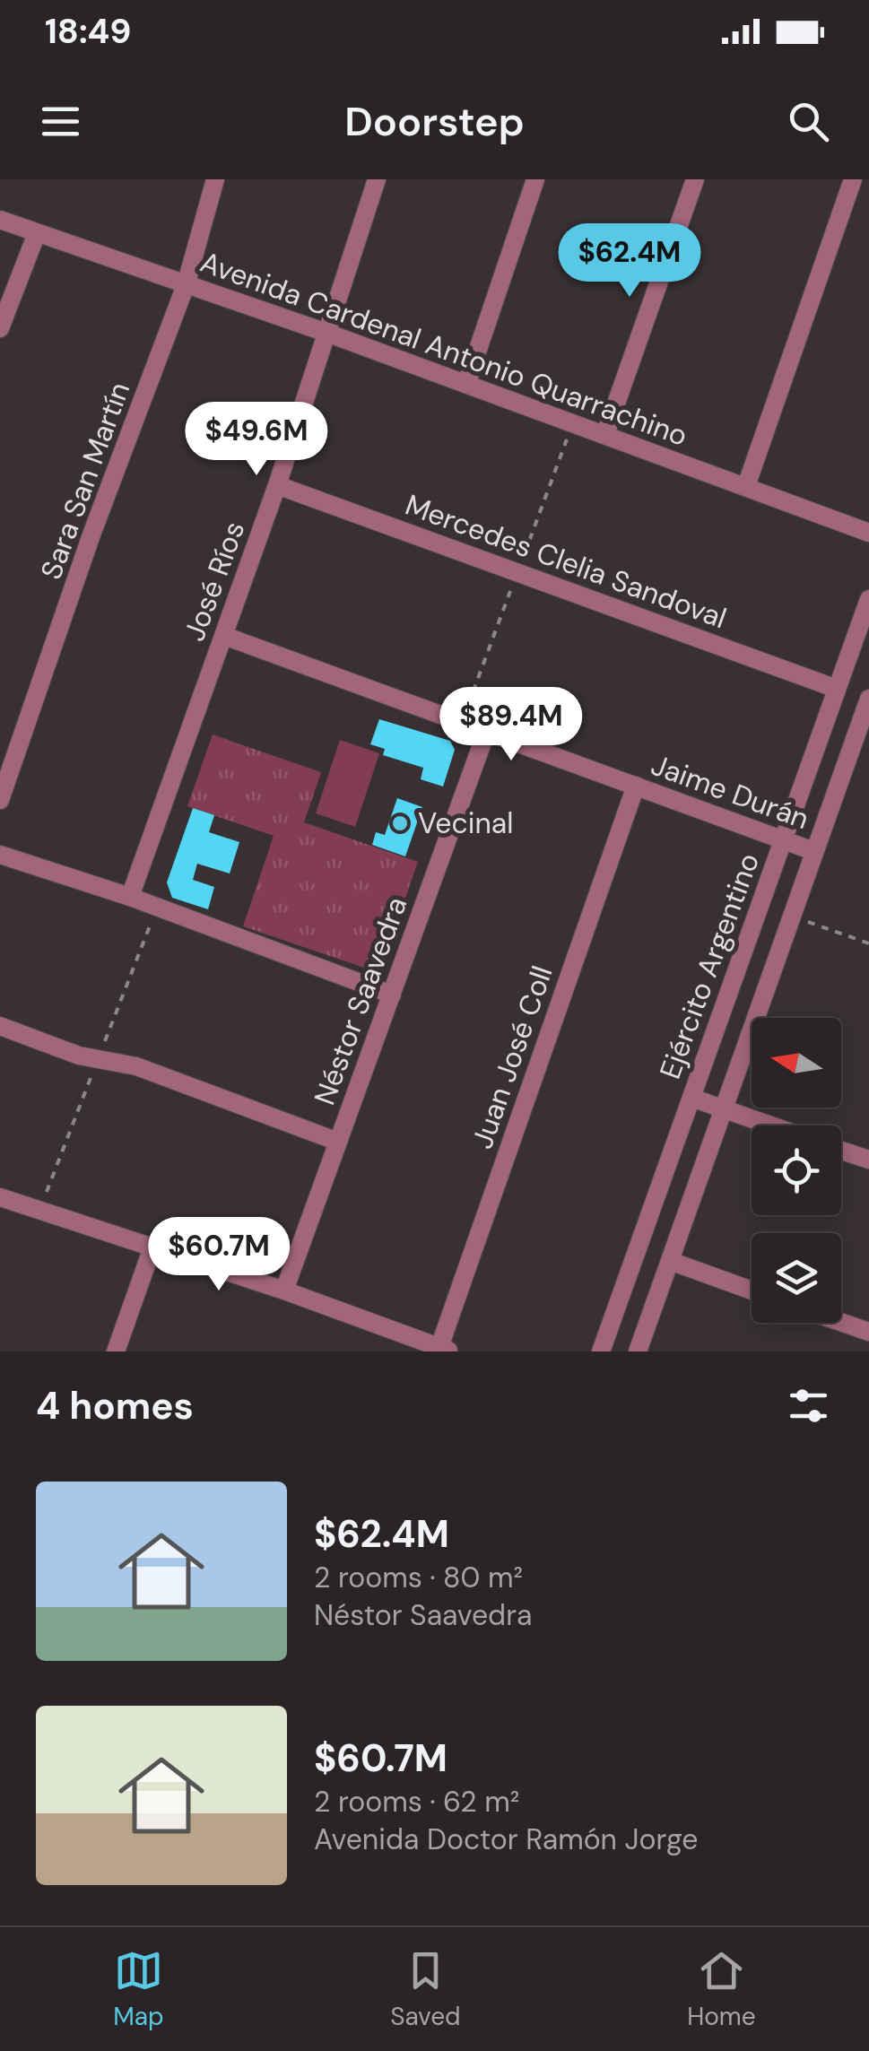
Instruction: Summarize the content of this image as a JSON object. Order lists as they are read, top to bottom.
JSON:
{
  "streets": {
    "street": [
      "Avenida Cardenal Antonio Quarrachino",
      "Sara San Martín",
      "Mercedes Clelia Sandoval",
      "José Ríos",
      "Jaime Durán",
      "Ejército Argentino",
      "Néstor Saavedra",
      "Juan José Coll"
    ]
  },
  "crossings": [
    ["Avenida Cardenal Antonio Quarrachino", "Sara San Martín"],
    ["Avenida Cardenal Antonio Quarrachino", "José Ríos"],
    ["Mercedes Clelia Sandoval", "José Ríos"],
    ["Mercedes Clelia Sandoval", "Ejército Argentino"],
    ["José Ríos", "Jaime Durán"],
    ["Jaime Durán", "Ejército Argentino"],
    ["Jaime Durán", "Néstor Saavedra"],
    ["Jaime Durán", "Juan José Coll"]
  ],
  "places": ["Vecinal"],
  "north": "left",
  "page": {
    "status": "18:49",
    "header": "Doorstep",
    "price": [
      "$62.4M",
      "$49.6M",
      "$89.4M",
      "$60.7M"
    ],
    "heading": "4 homes",
    "list": [
      {
        "name": "$62.4M",
        "note": "2 rooms · 80 m² · Néstor Saavedra"
      },
      {
        "name": "$60.7M",
        "note": "2 rooms · 62 m² · Avenida Doctor Ramón Jorge"
      }
    ],
    "tabs": ["Map", "Saved", "Home"]
  }
}
